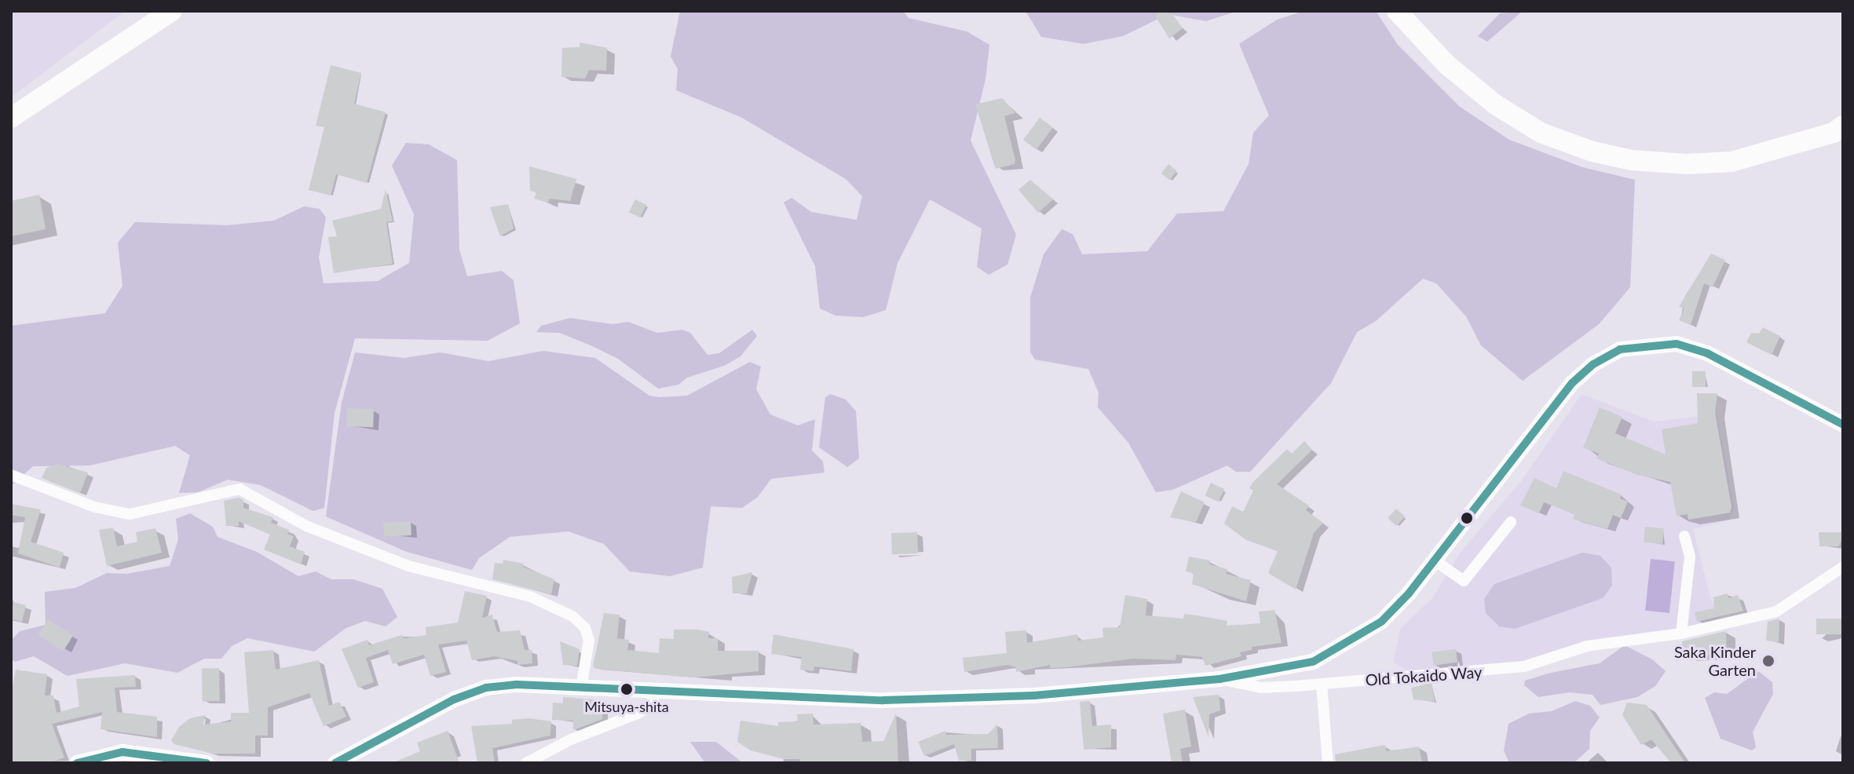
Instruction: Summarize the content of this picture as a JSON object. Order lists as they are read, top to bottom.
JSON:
{
  "streets": {
    "street": ["Old Tokaido Way"]
  },
  "places": ["Saka Kinder Garten", "Mitsuya-shita"]
}
